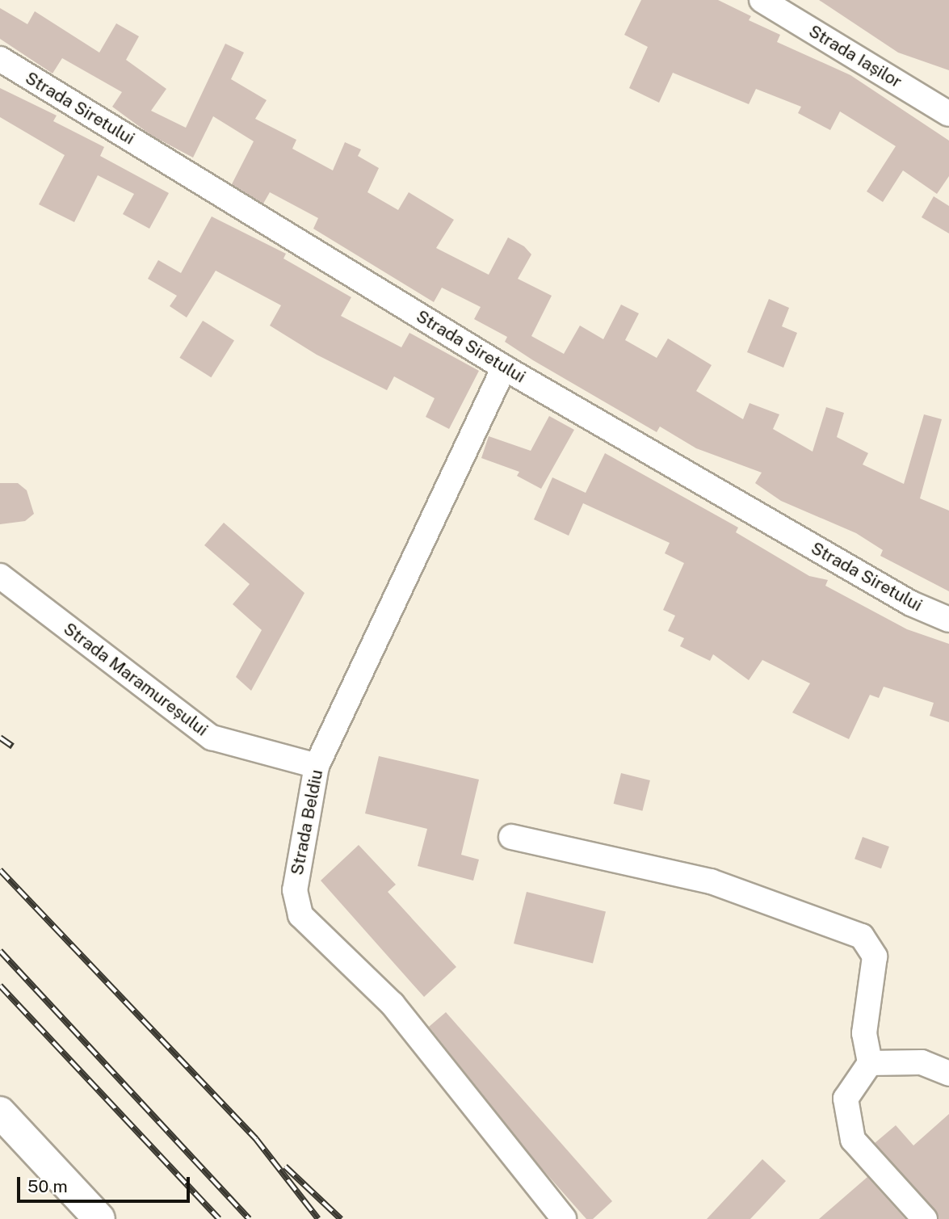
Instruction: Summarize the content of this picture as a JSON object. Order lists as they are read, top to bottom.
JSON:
{
  "streets": {
    "street": [
      "Strada Iașilor",
      "Strada Siretului",
      "Strada Maramureșului",
      "Strada Beldiu"
    ]
  },
  "crossings": [
    ["Strada Siretului", "Strada Beldiu"],
    ["Strada Maramureșului", "Strada Beldiu"]
  ],
  "scale_bar": "50 m"
}
